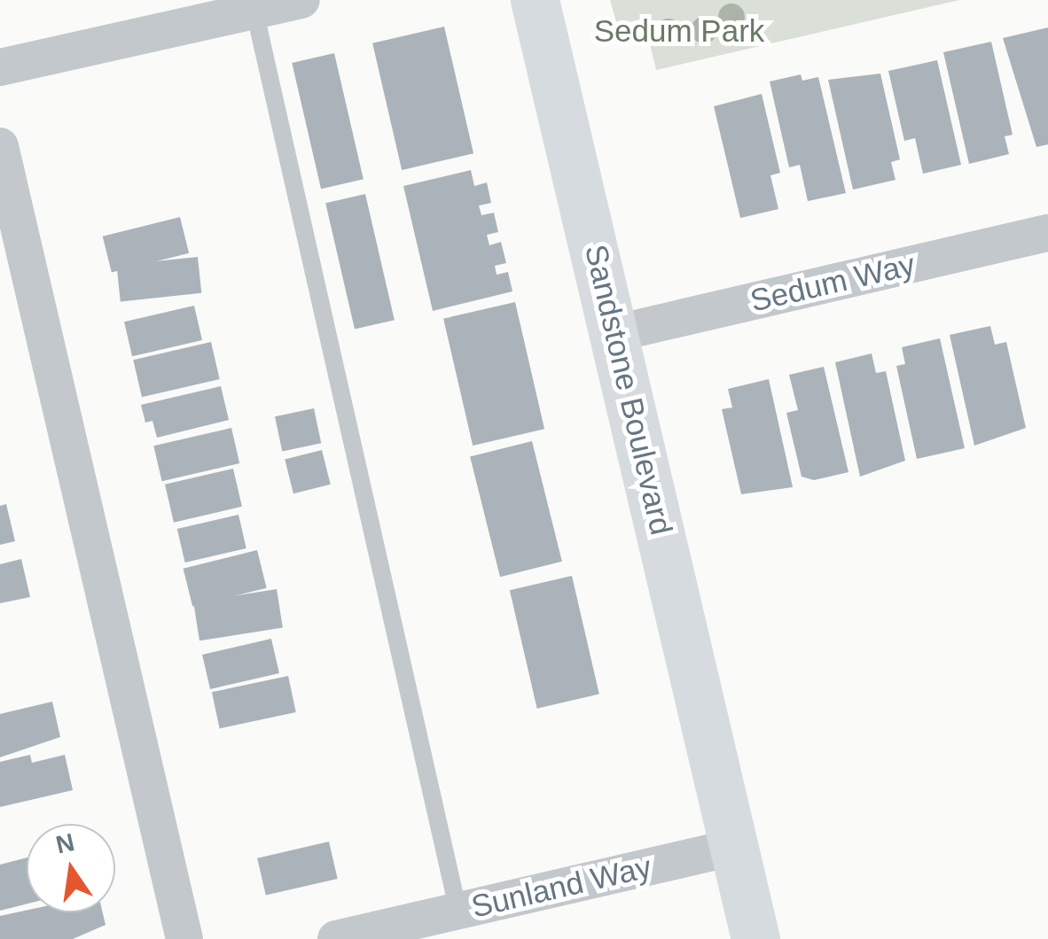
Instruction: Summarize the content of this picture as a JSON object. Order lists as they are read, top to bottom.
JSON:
{
  "streets": {
    "street": ["Sedum Way", "Sandstone Boulevard", "Sunland Way"]
  },
  "crossings": [
    ["Sedum Way", "Sandstone Boulevard"],
    ["Sandstone Boulevard", "Sunland Way"]
  ],
  "parks": ["Sedum Park"],
  "north": "top"
}
